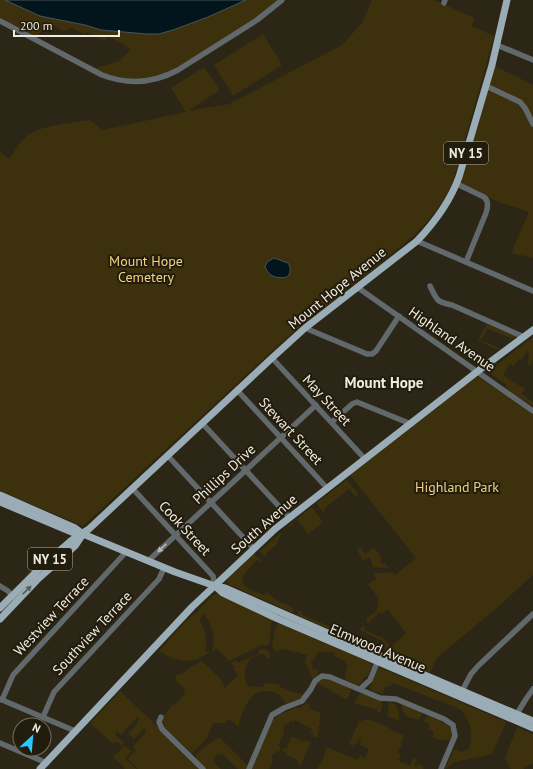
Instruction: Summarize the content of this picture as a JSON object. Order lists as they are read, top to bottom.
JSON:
{
  "streets": {
    "main road": [
      "NY 15",
      "Mount Hope Avenue",
      "South Avenue",
      "Elmwood Avenue"
    ],
    "street": [
      "Highland Avenue",
      "May Street",
      "Stewart Street",
      "Phillips Drive",
      "Cook Street",
      "Westview Terrace",
      "Southview Terrace"
    ]
  },
  "crossings": [
    ["Mount Hope Avenue", "Highland Avenue"],
    ["Mount Hope Avenue", "May Street"],
    ["Mount Hope Avenue", "Stewart Street"],
    ["Mount Hope Avenue", "Cook Street"],
    ["Mount Hope Avenue", "Elmwood Avenue"],
    ["Highland Avenue", "South Avenue"],
    ["May Street", "Phillips Drive"],
    ["May Street", "South Avenue"],
    ["Stewart Street", "Phillips Drive"],
    ["Stewart Street", "South Avenue"],
    ["Phillips Drive", "Cook Street"],
    ["Phillips Drive", "Elmwood Avenue"],
    ["South Avenue", "Cook Street"],
    ["South Avenue", "Elmwood Avenue"],
    ["Cook Street", "Elmwood Avenue"],
    ["Westview Terrace", "Elmwood Avenue"],
    ["Southview Terrace", "Elmwood Avenue"]
  ],
  "districts": ["Mount Hope"],
  "parks": ["Mount Hope Cemetery", "Highland Park"],
  "scale_bar": "200 m",
  "north": "top right"
}
